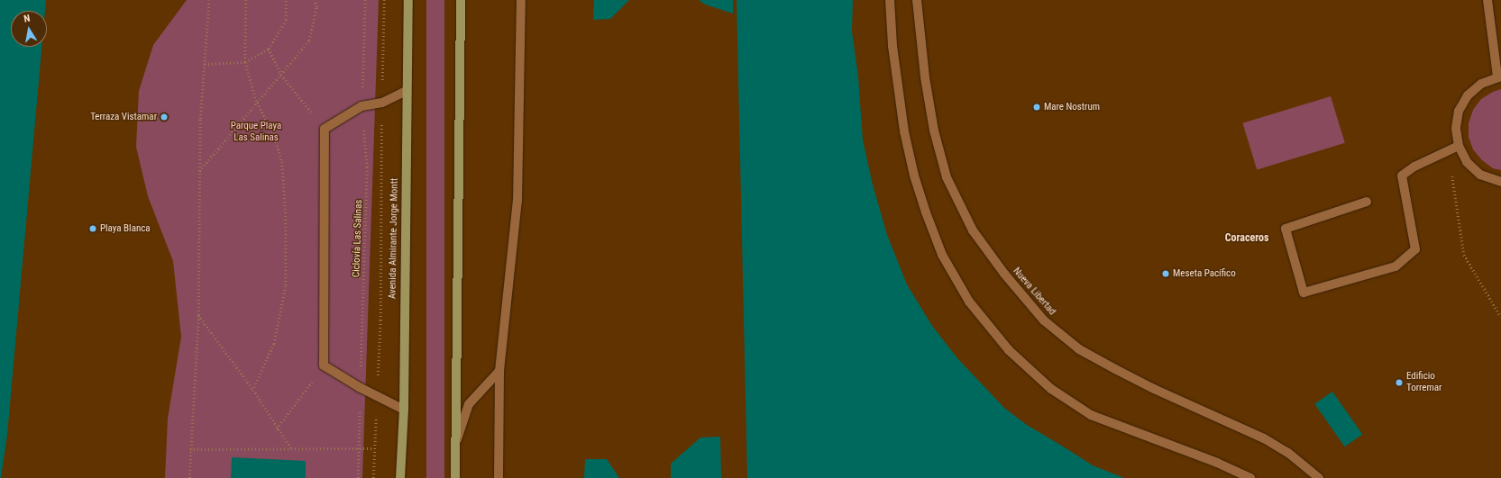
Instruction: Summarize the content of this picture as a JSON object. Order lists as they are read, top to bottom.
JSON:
{
  "streets": {
    "main road": ["Avenida Almirante Jorge Montt"],
    "street": ["Nueva Libertad"],
    "path": ["Ciclovía Las Salinas"]
  },
  "districts": ["Coraceros"],
  "parks": ["Parque Playa Las Salinas"],
  "places": [
    "Mare Nostrum",
    "Terraza Vistamar",
    "Playa Blanca",
    "Meseta Pacífico",
    "Edificio Torremar"
  ],
  "north": "top"
}
